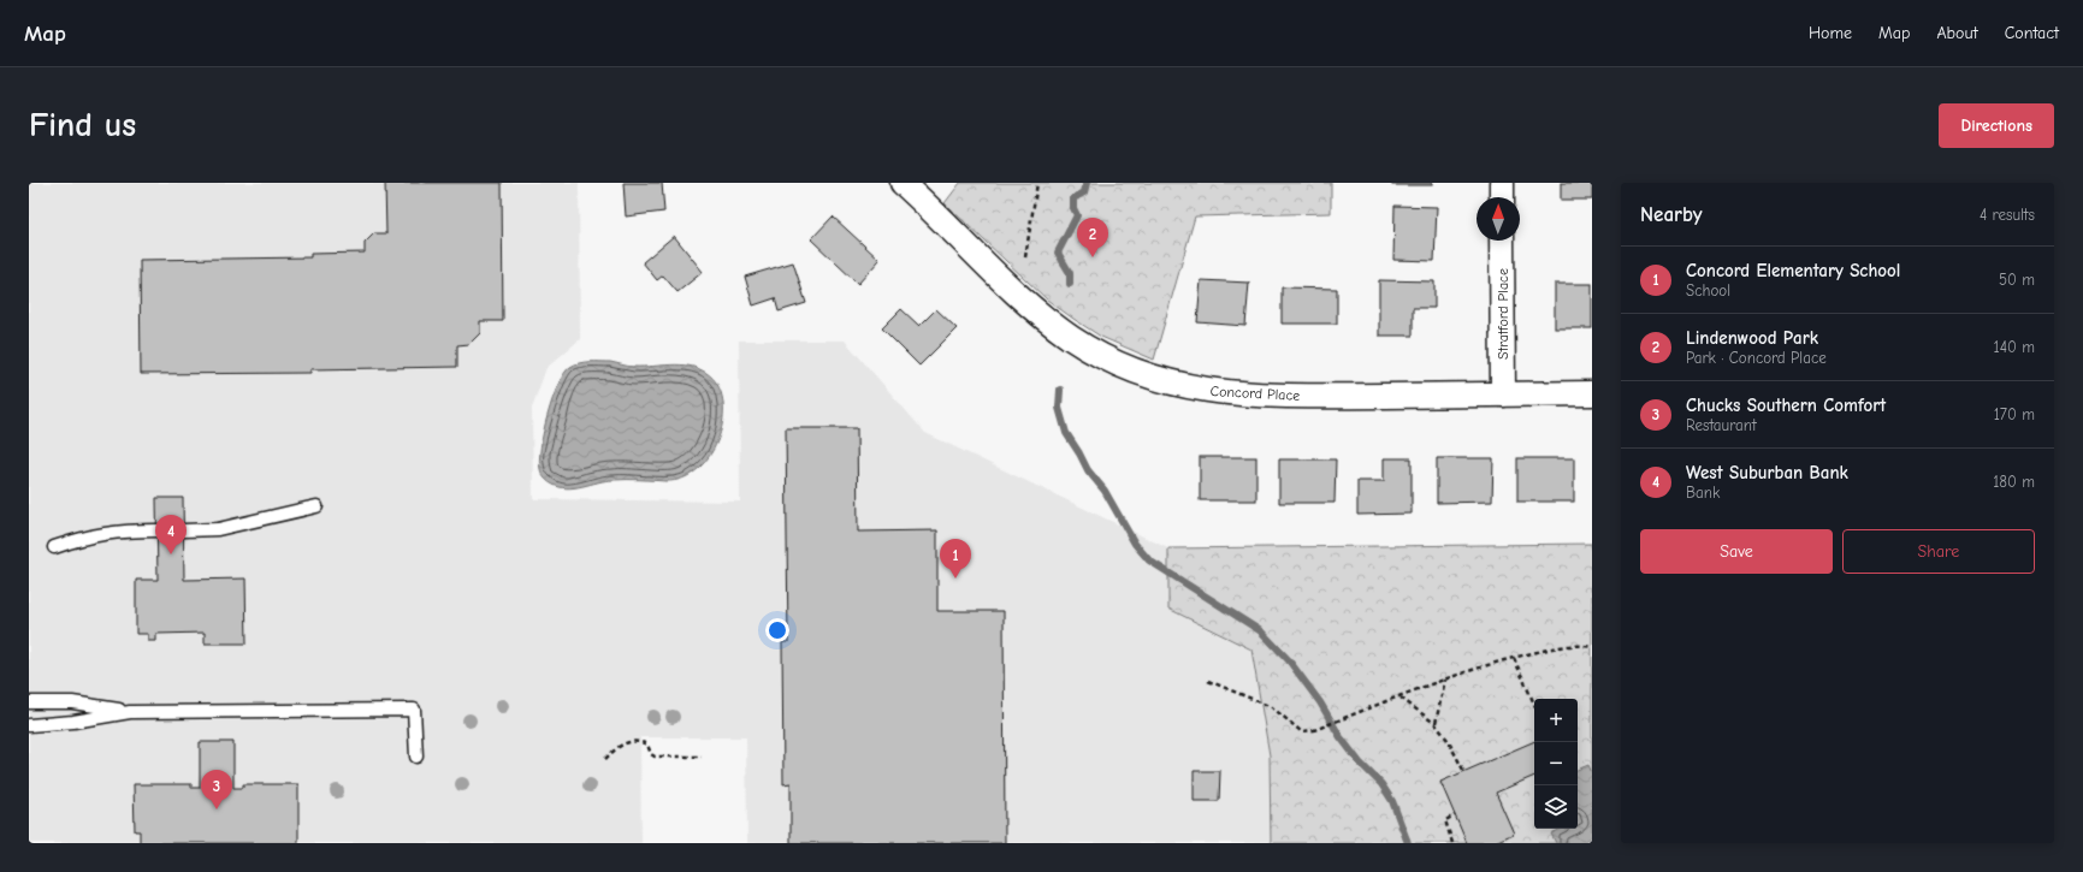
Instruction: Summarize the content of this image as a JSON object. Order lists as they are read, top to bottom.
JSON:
{
  "streets": {
    "street": ["Stratford Place", "Concord Place"]
  },
  "crossings": [
    ["Stratford Place", "Concord Place"]
  ],
  "north": "top",
  "page": {
    "header": "Map",
    "nav": [
      "Home",
      "Map",
      "About",
      "Contact"
    ],
    "buttons": [
      "Directions",
      ["Save", "Share"]
    ],
    "title": "Find us",
    "heading": ["Nearby", "4 results"],
    "pins": [
      "2",
      "4",
      "1",
      "3"
    ],
    "list": [
      {
        "mark": "1",
        "name": "Concord Elementary School",
        "note": "School",
        "value": "50 m"
      },
      {
        "mark": "2",
        "name": "Lindenwood Park",
        "note": "Park · Concord Place",
        "value": "140 m"
      },
      {
        "mark": "3",
        "name": "Chucks Southern Comfort",
        "note": "Restaurant",
        "value": "170 m"
      },
      {
        "mark": "4",
        "name": "West Suburban Bank",
        "note": "Bank",
        "value": "180 m"
      }
    ],
    "map_buttons": ["+", "−"]
  }
}
